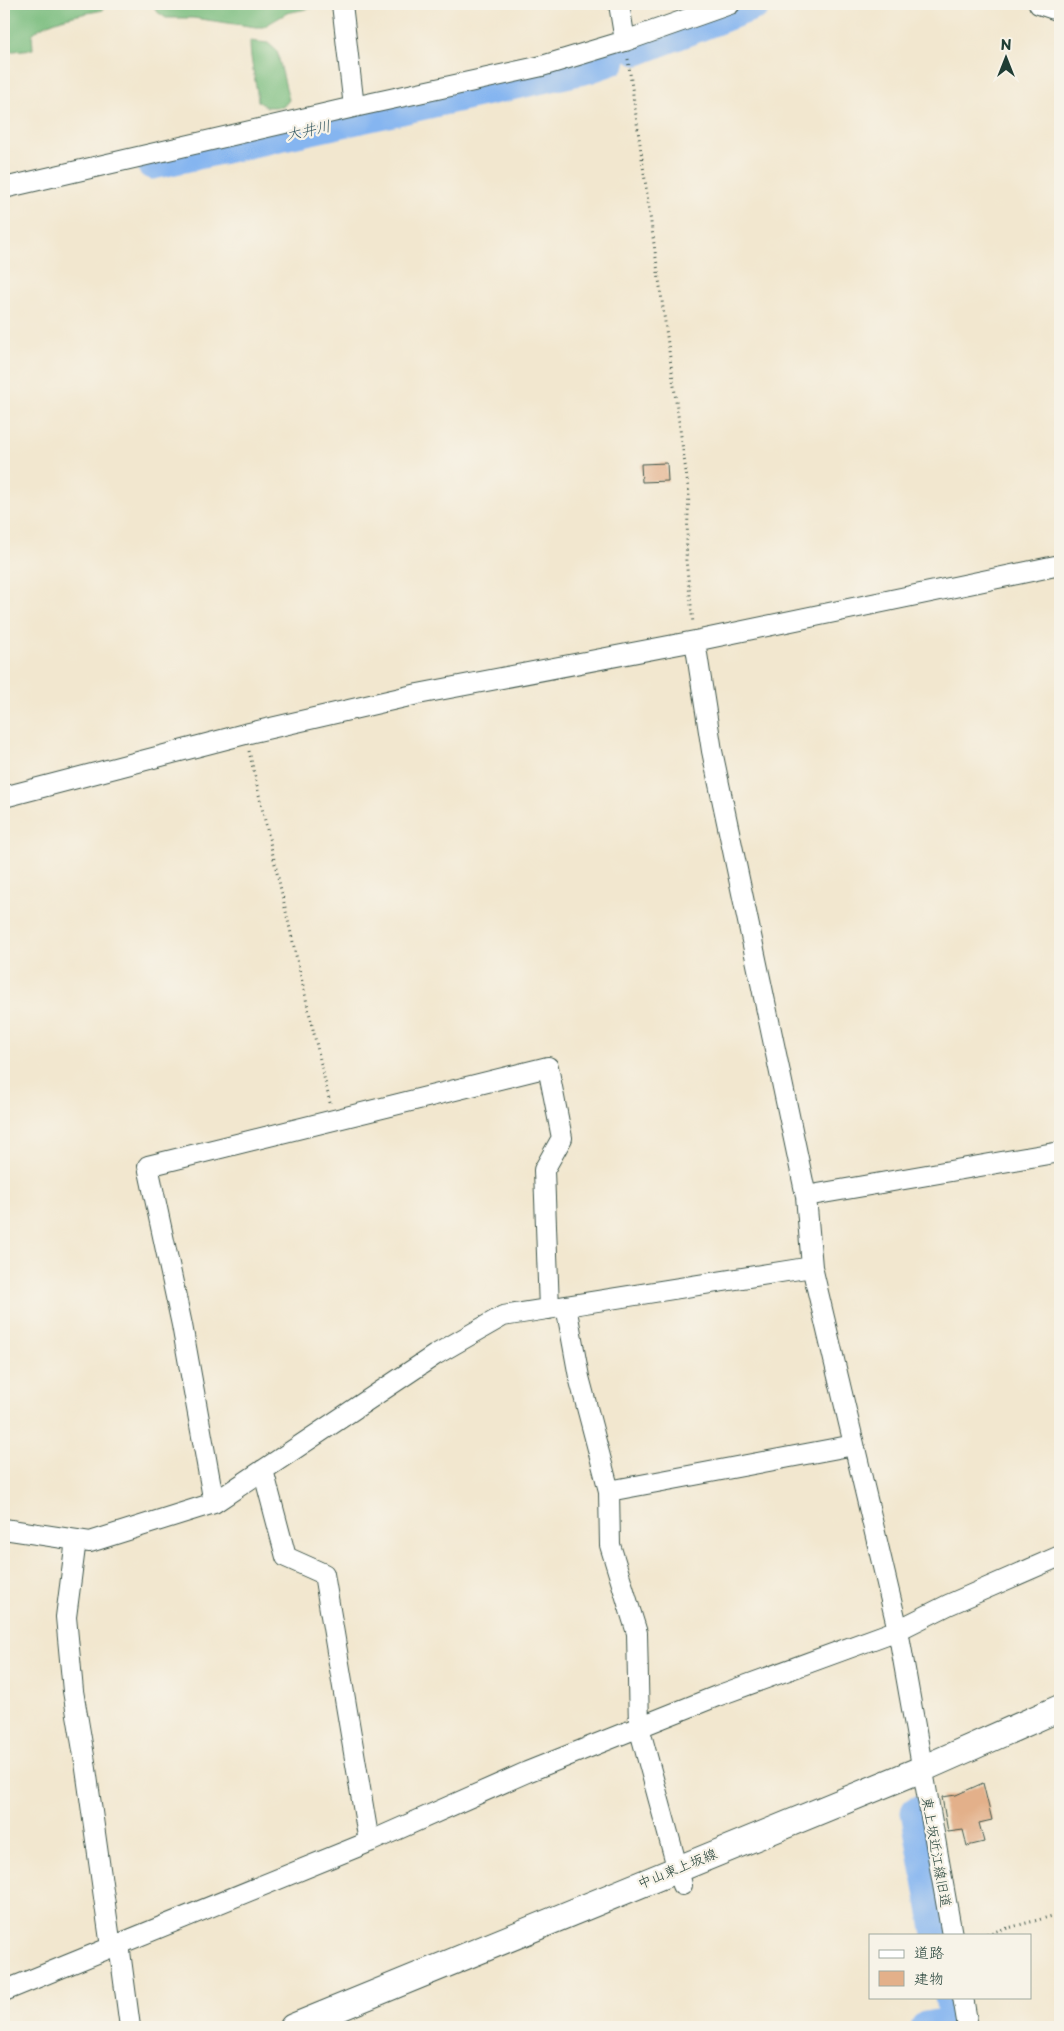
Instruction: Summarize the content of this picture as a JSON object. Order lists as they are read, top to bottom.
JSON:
{
  "streets": {
    "main road": ["中山東上坂線"],
    "street": ["東上坂近江線旧道"]
  },
  "crossings": [
    ["東上坂近江線旧道", "中山東上坂線"]
  ],
  "water": ["大井川"],
  "legend": ["道路", "建物"],
  "north": "top"
}
